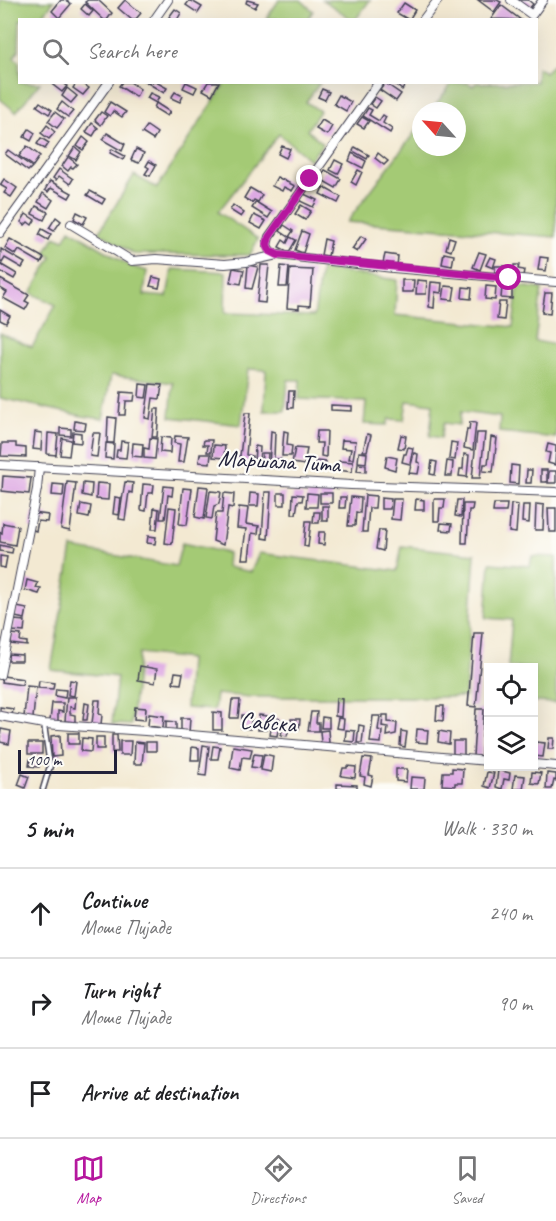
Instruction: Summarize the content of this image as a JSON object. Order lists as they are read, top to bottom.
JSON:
{
  "streets": {
    "street": ["Маршала Тита", "Савска"]
  },
  "scale_bar": "100 m",
  "north": "top left",
  "page": {
    "search": "Search here",
    "scale": "100 m",
    "heading": ["5 min", "Walk · 330 m"],
    "list": [
      ["Continue", "Моше Пијаде", "240 m"],
      ["Turn right", "Моше Пијаде", "90 m"],
      "Arrive at destination"
    ],
    "nav": ["Map", "Directions", "Saved"]
  }
}
